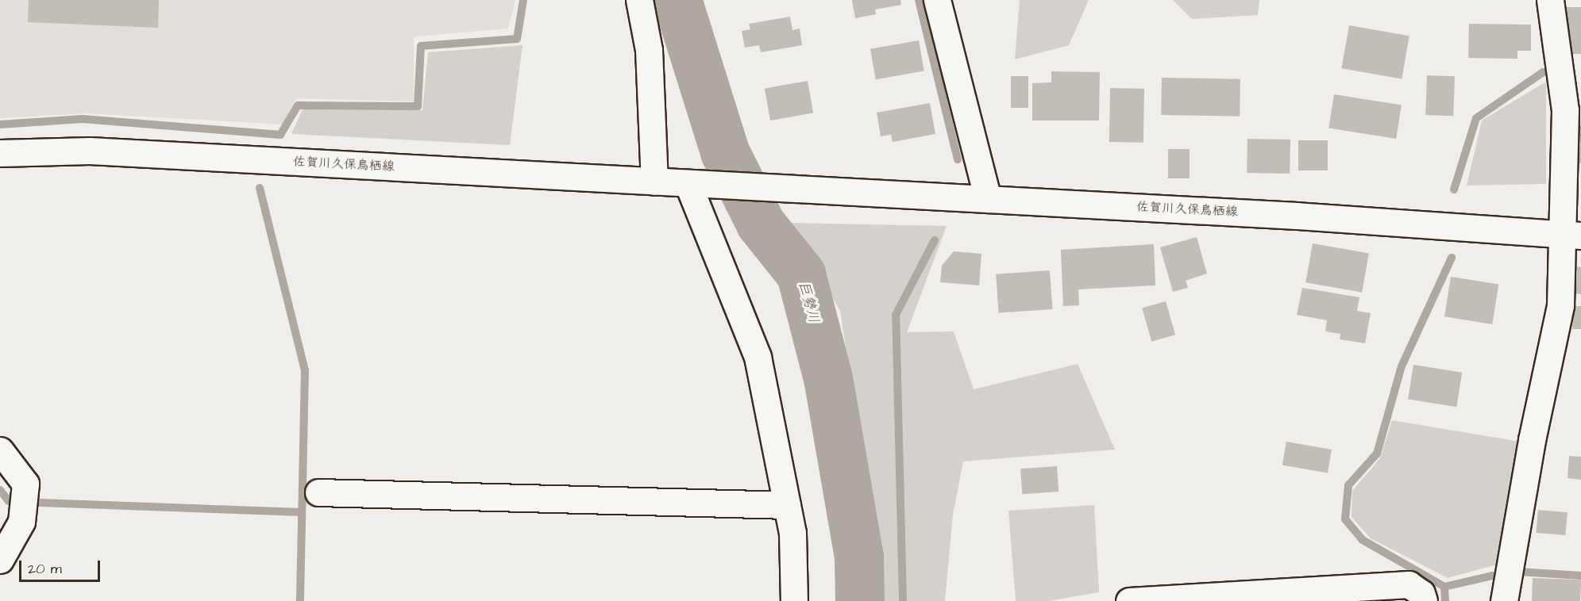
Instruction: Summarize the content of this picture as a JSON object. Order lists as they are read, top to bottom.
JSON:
{
  "streets": {
    "street": ["佐賀川久保鳥栖線"]
  },
  "water": ["巨勢川"],
  "scale_bar": "20 m"
}
